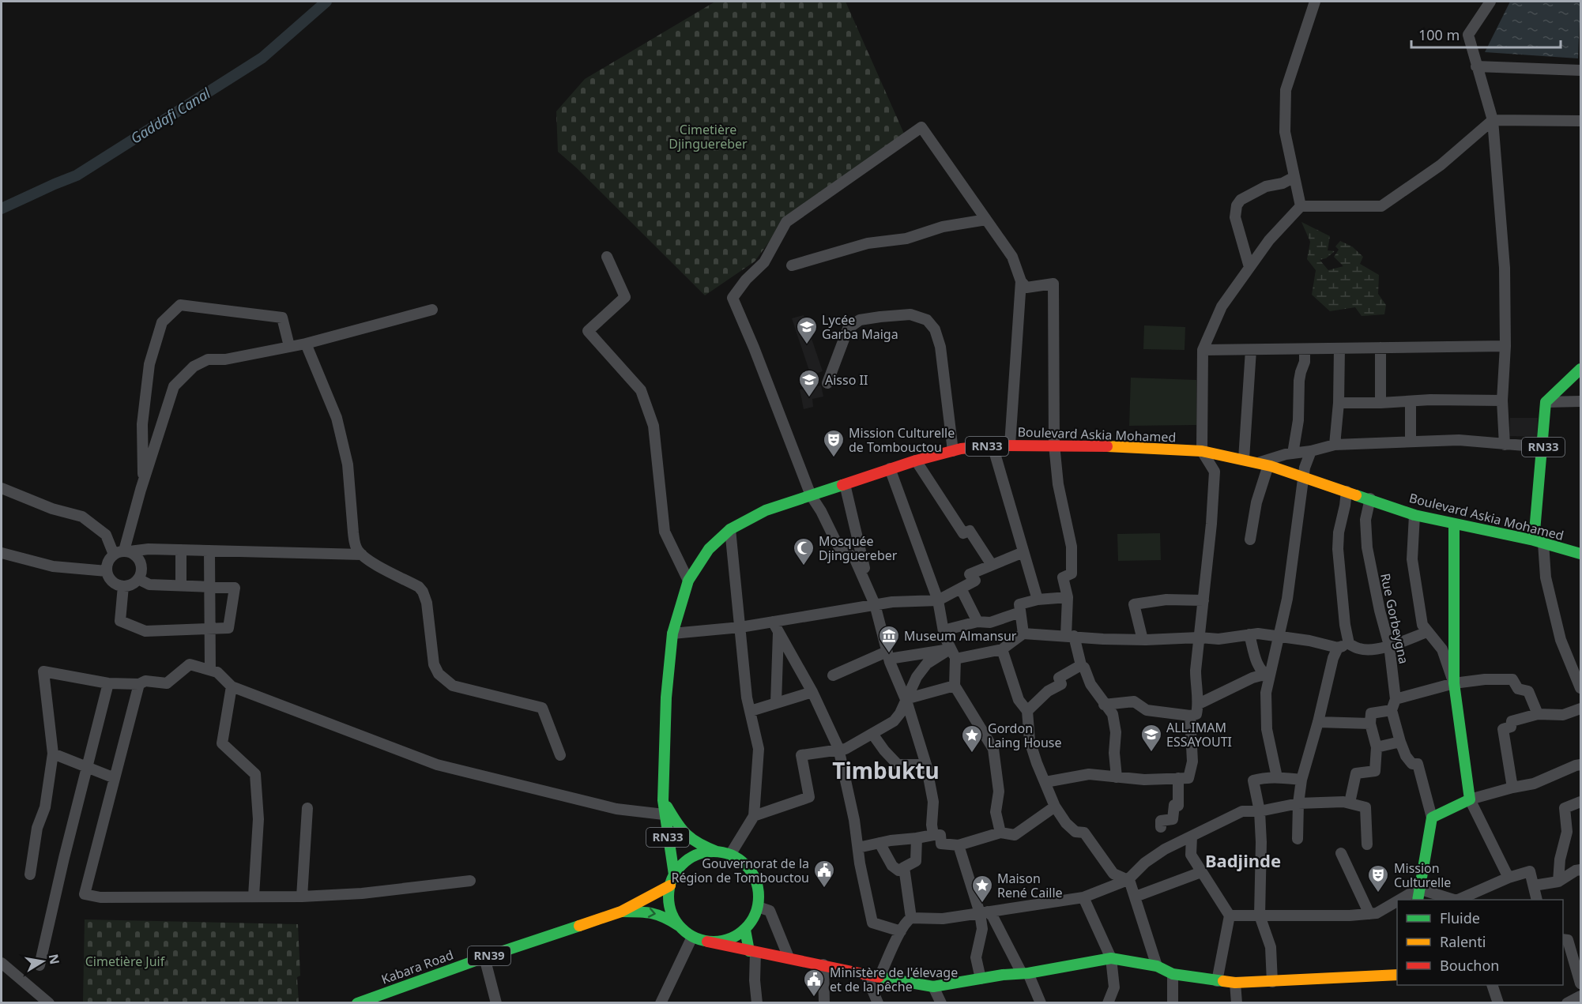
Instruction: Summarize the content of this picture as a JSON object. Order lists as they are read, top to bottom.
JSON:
{
  "streets": {
    "main road": [
      "Boulevard Askia Mohamed",
      "RN33",
      "RN39",
      "Kabara Road"
    ],
    "street": ["Rue Gorbeygna"]
  },
  "crossings": [
    ["Boulevard Askia Mohamed", "RN33"],
    ["Boulevard Askia Mohamed", "Rue Gorbeygna"]
  ],
  "districts": ["Timbuktu", "Badjinde"],
  "water": ["Gaddafi Canal"],
  "parks": ["Cimetière Djinguereber", "Cimetière Juif"],
  "places": {
    "school or university": ["Lycée Garba Maiga", "Aisso II", "ALL.IMAM ESSAYOUTI"],
    "theatre": ["Mission Culturelle de Tombouctou", "Mission Culturelle"],
    "mosque": ["Mosquée Djinguereber"],
    "museum": ["Museum Almansur"],
    "place": ["Gordon Laing House", "Maison René Caille"],
    "public building": ["Gouvernorat de la Région de Tombouctou", "Ministère de l'élevage et de la pêche"]
  },
  "legend": ["Fluide", "Ralenti", "Bouchon"],
  "scale_bar": "100 m",
  "north": "right"
}
